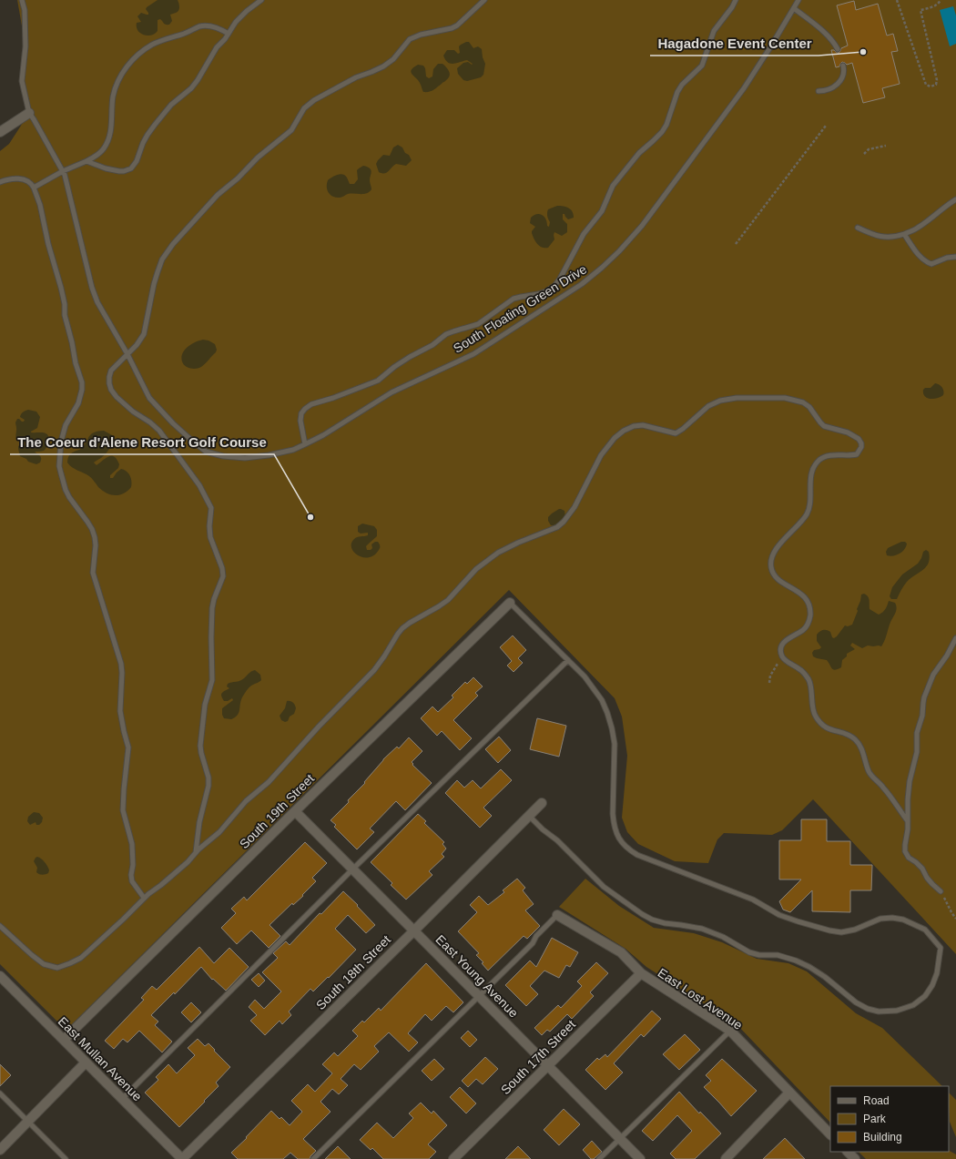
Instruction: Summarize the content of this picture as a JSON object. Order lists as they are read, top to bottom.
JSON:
{
  "streets": {
    "street": [
      "South 19th Street",
      "South 18th Street",
      "East Young Avenue",
      "East Lost Avenue",
      "South 17th Street",
      "East Mullan Avenue"
    ],
    "lane": ["South Floating Green Drive"]
  },
  "crossings": [
    ["South 19th Street", "East Young Avenue"],
    ["South 19th Street", "East Mullan Avenue"],
    ["South 18th Street", "East Young Avenue"],
    ["South 18th Street", "East Mullan Avenue"],
    ["East Young Avenue", "South 17th Street"],
    ["East Lost Avenue", "South 17th Street"]
  ],
  "places": ["Hagadone Event Center", "The Coeur d'Alene Resort Golf Course"],
  "legend": ["Road", "Park", "Building"]
}
